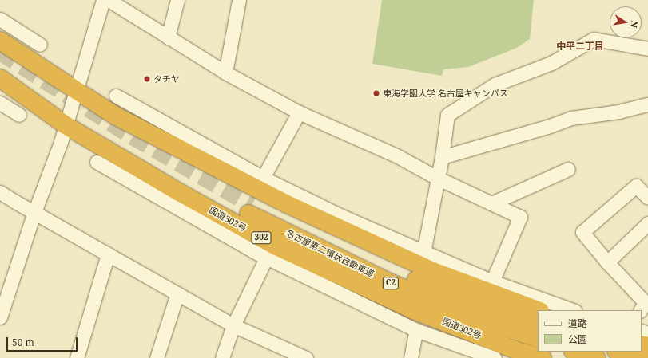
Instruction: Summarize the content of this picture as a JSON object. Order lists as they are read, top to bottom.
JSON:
{
  "streets": {
    "highway": [
      "国道302号",
      "302",
      "名古屋第二環状自動車道",
      "C2"
    ]
  },
  "districts": ["中平二丁目"],
  "places": ["タチヤ", "東海学園大学 名古屋キャンパス"],
  "legend": ["道路", "公園"],
  "scale_bar": "50 m",
  "north": "right"
}
